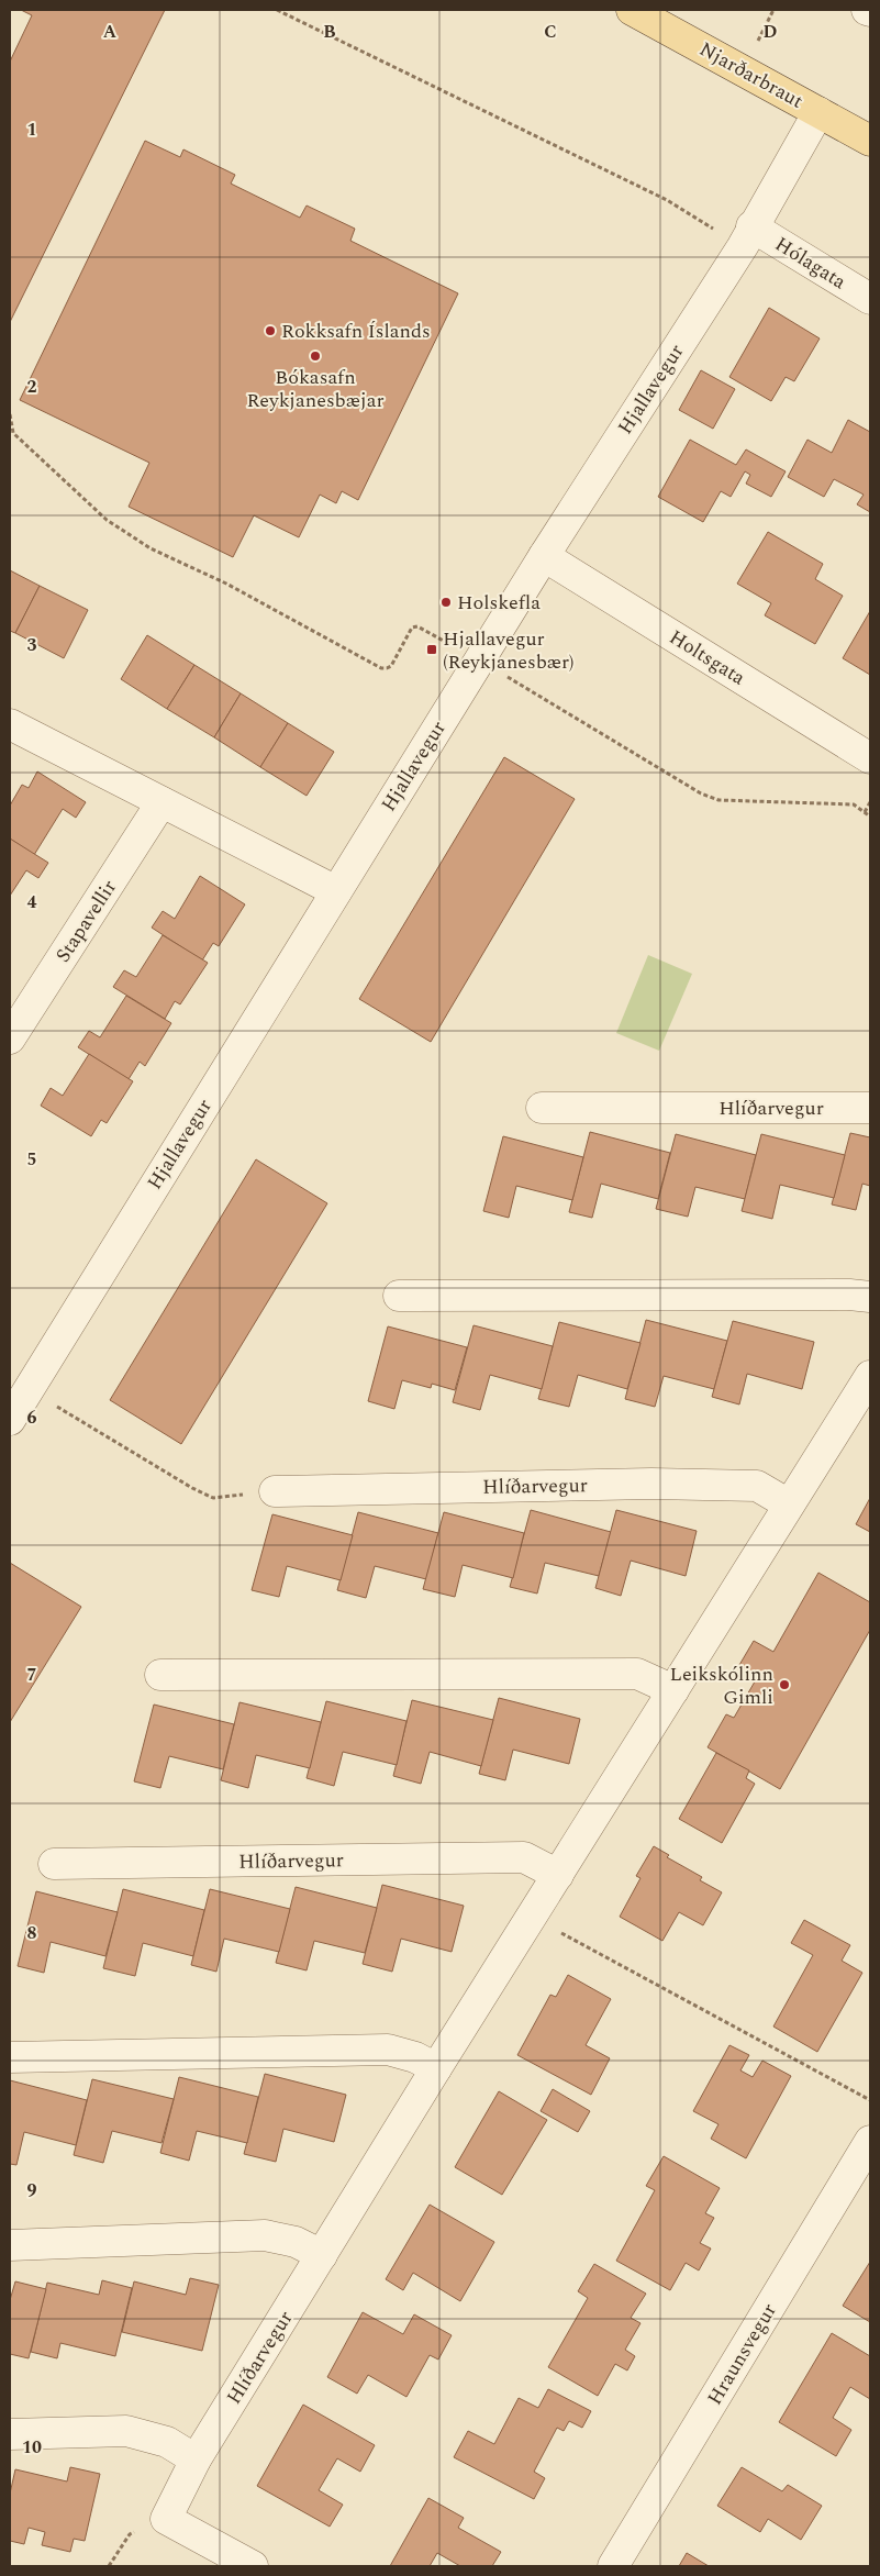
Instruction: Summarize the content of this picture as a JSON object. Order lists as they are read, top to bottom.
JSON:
{
  "streets": {
    "main road": ["Njarðarbraut"],
    "street": [
      "Hólagata",
      "Hjallavegur",
      "Holtsgata",
      "Stapavellir",
      "Hlíðarvegur",
      "Hraunsvegur"
    ]
  },
  "crossings": [
    ["Njarðarbraut", "Hjallavegur"],
    ["Hólagata", "Hjallavegur"],
    ["Hjallavegur", "Holtsgata"]
  ],
  "places": {
    "other": [
      "Rokksafn Íslands",
      "Bókasafn Reykjanesbæjar",
      "Holskefla",
      "Leikskólinn Gimli"
    ],
    "transit": ["Hjallavegur (Reykjanesbær)"]
  },
  "grid": {
    "columns": [
      "A",
      "B",
      "C",
      "D"
    ],
    "rows": [
      "1",
      "2",
      "3",
      "4",
      "5",
      "6",
      "7",
      "8",
      "9",
      "10"
    ]
  }
}
